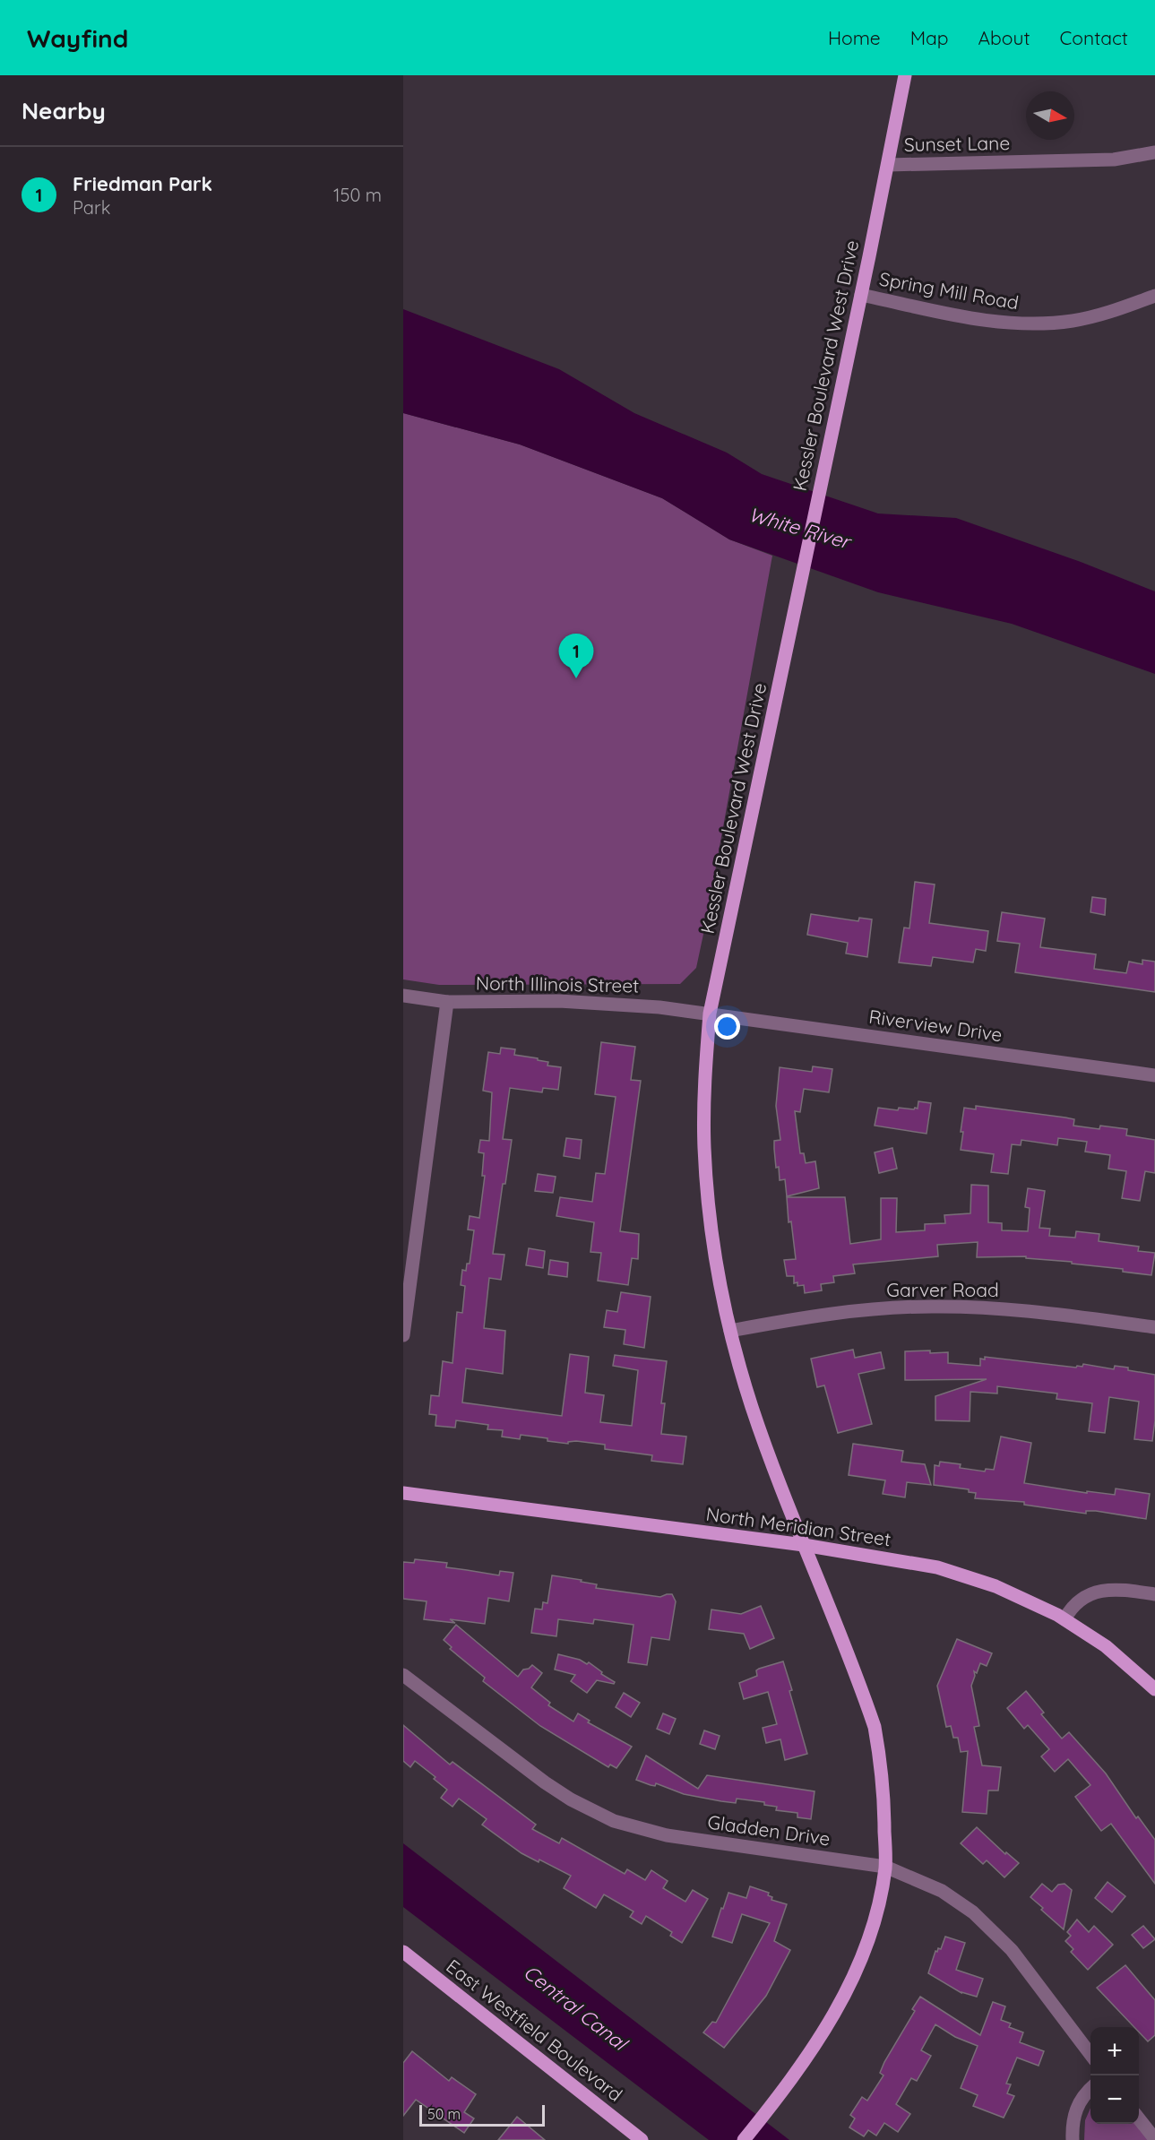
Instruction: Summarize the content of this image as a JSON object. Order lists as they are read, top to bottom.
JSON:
{
  "streets": {
    "main road": ["Kessler Boulevard West Drive", "North Meridian Street", "East Westfield Boulevard"],
    "street": [
      "Sunset Lane",
      "Spring Mill Road",
      "North Illinois Street",
      "Riverview Drive",
      "Garver Road",
      "Gladden Drive"
    ]
  },
  "crossings": [
    ["Sunset Lane", "Kessler Boulevard West Drive"],
    ["Spring Mill Road", "Kessler Boulevard West Drive"],
    ["Kessler Boulevard West Drive", "North Illinois Street"],
    ["Kessler Boulevard West Drive", "Riverview Drive"],
    ["Kessler Boulevard West Drive", "Garver Road"],
    ["Kessler Boulevard West Drive", "North Meridian Street"],
    ["Kessler Boulevard West Drive", "Gladden Drive"],
    ["North Illinois Street", "Riverview Drive"]
  ],
  "water": ["White River", "Central Canal"],
  "scale_bar": "50 m",
  "north": "right",
  "page": {
    "header": "Wayfind",
    "nav": [
      "Home",
      "Map",
      "About",
      "Contact"
    ],
    "heading": "Nearby",
    "list": [
      {
        "mark": "1",
        "name": "Friedman Park",
        "note": "Park",
        "value": "150 m"
      }
    ],
    "pins": "1",
    "map_buttons": ["+", "−"],
    "scale": "50 m"
  }
}
